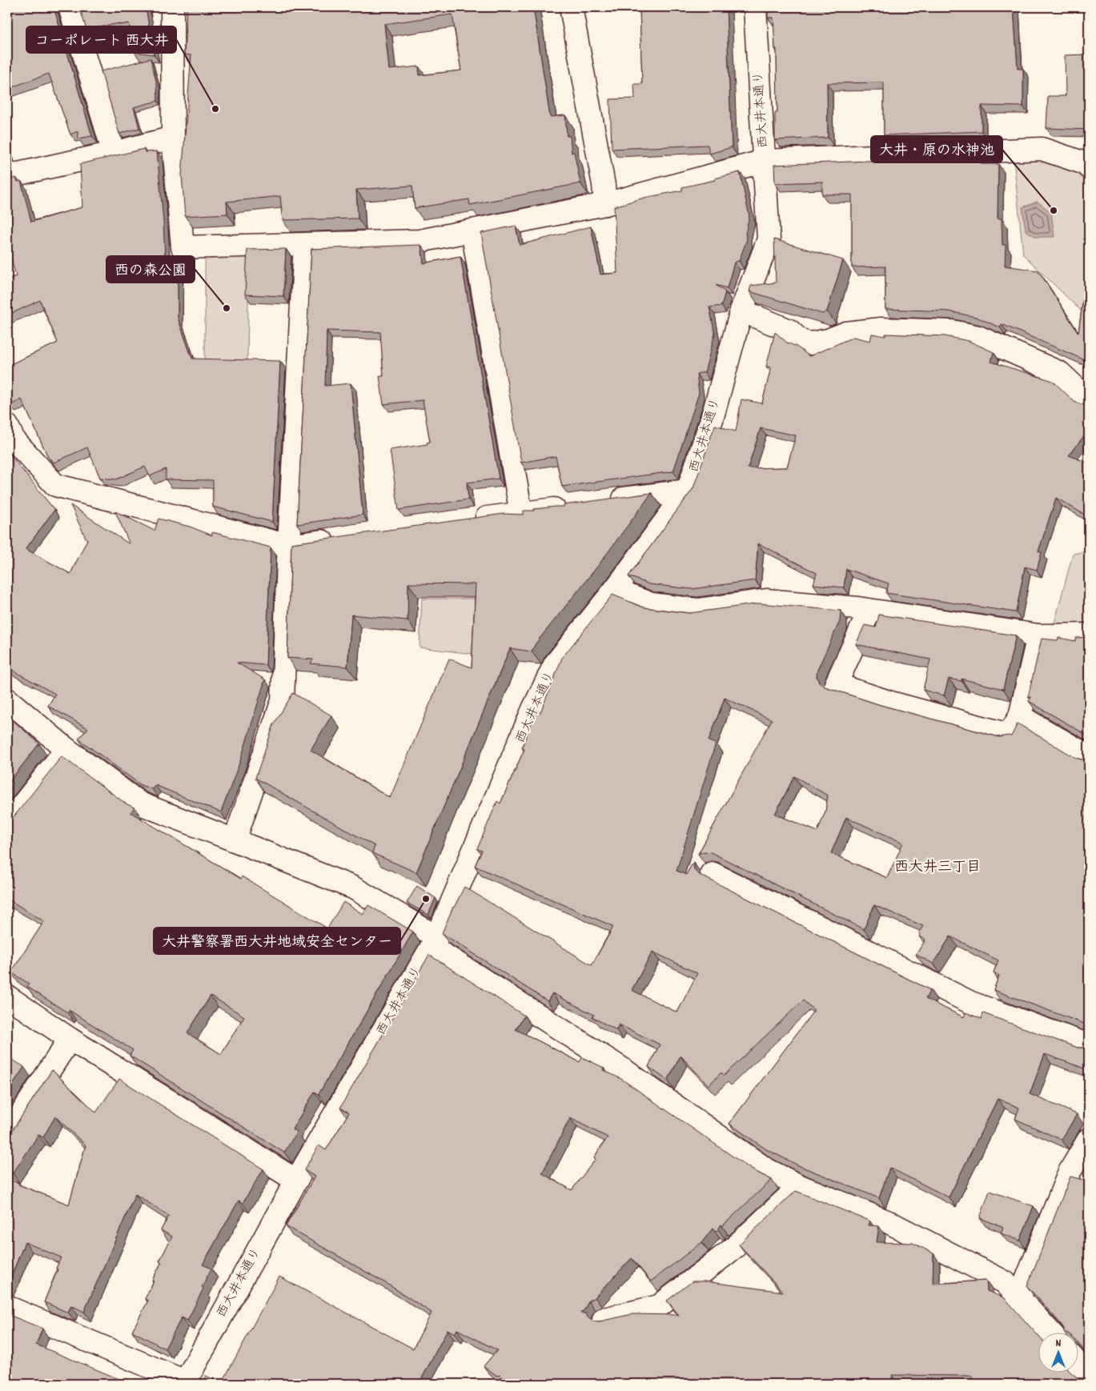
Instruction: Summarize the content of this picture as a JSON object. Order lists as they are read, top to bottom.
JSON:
{
  "streets": {
    "street": ["西大井本通り"]
  },
  "districts": ["西大井三丁目"],
  "places": [
    "コーポレート 西大井",
    "大井・原の水神池",
    "西の森公園",
    "大井警察署西大井地域安全センター"
  ],
  "north": "top"
}
